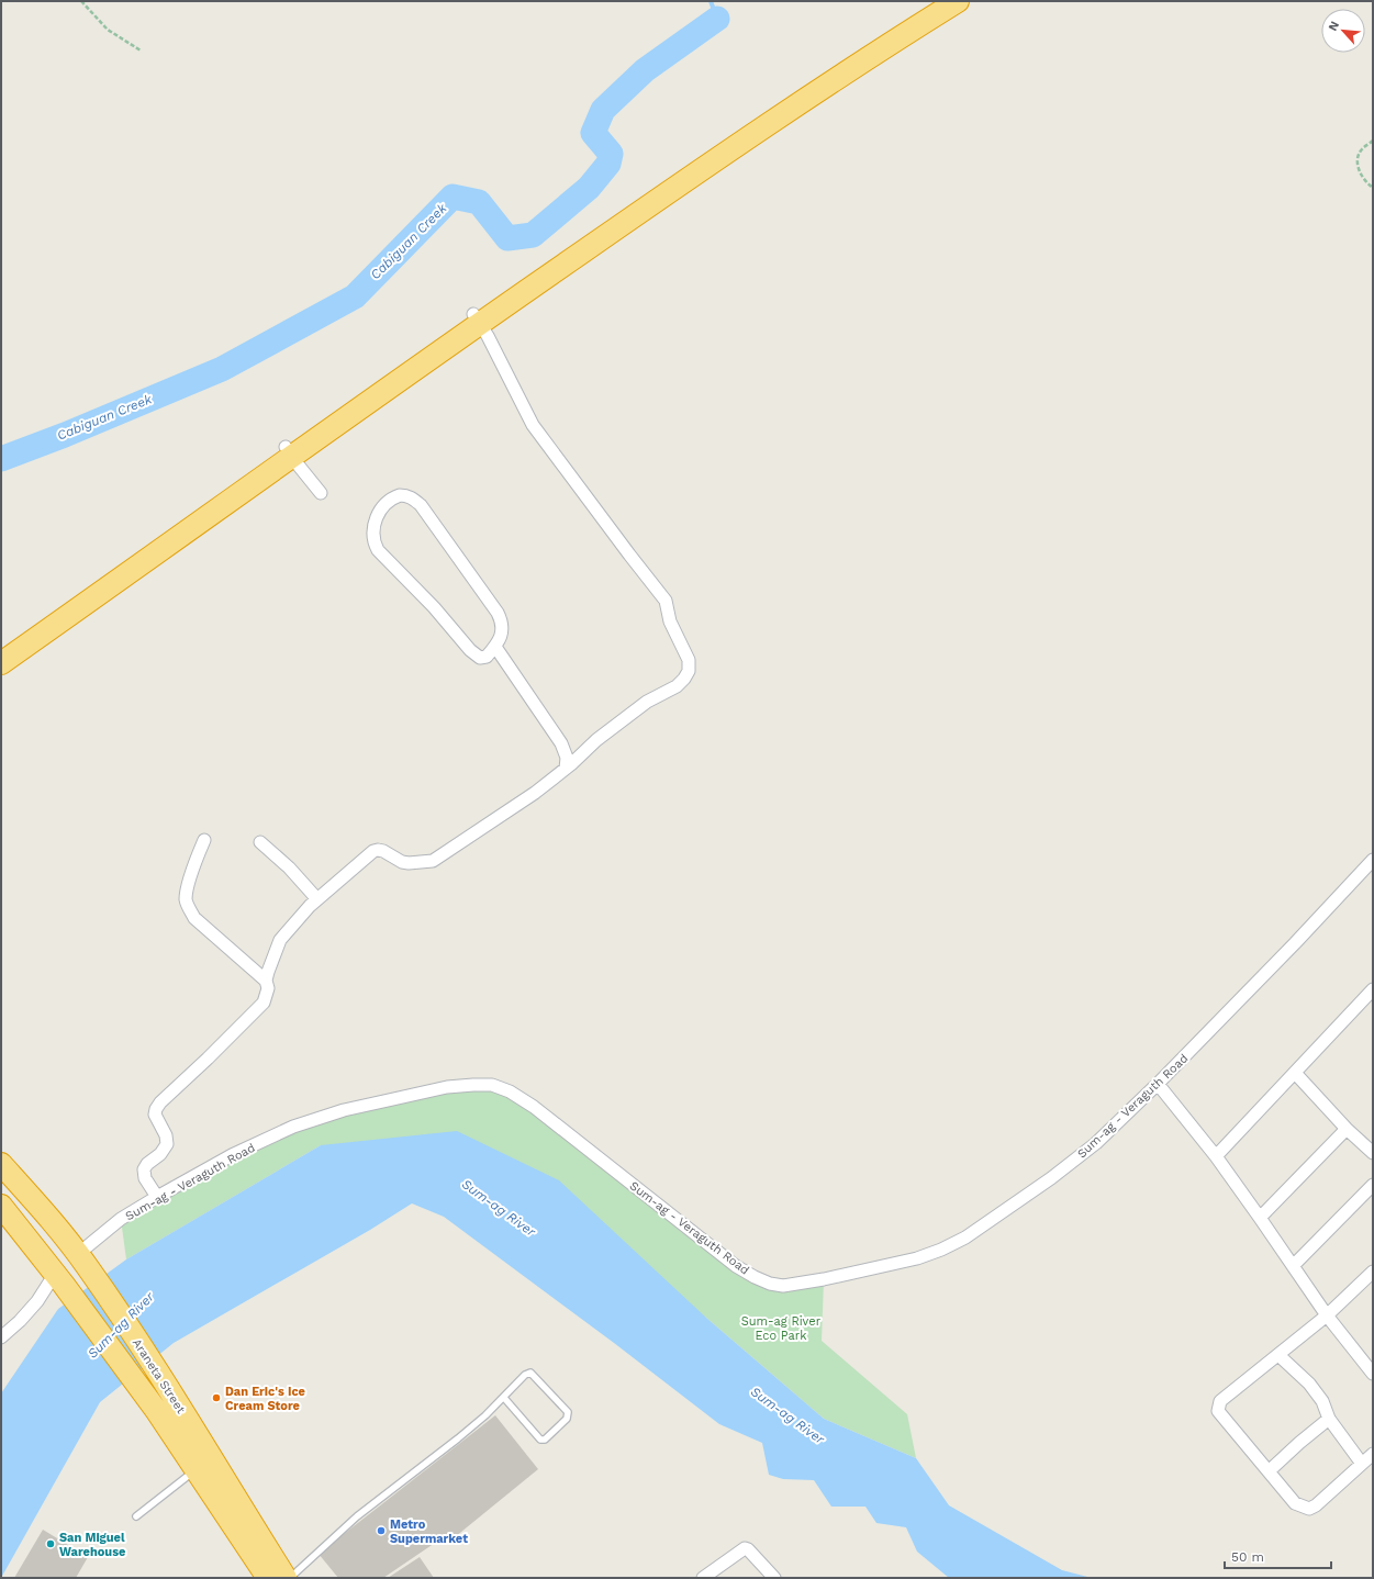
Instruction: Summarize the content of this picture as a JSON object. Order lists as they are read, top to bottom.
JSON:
{
  "streets": {
    "highway": ["Araneta Street"],
    "street": ["Sum-ag - Veraguth Road"]
  },
  "crossings": [
    ["Sum-ag - Veraguth Road", "Araneta Street"]
  ],
  "water": ["Cabiguan Creek", "Sum-ag River"],
  "parks": ["Sum-ag River Eco Park"],
  "places": ["Dan Eric's Ice Cream Store", "Metro Supermarket", "San Miguel Warehouse"],
  "scale_bar": "50 m",
  "north": "top left"
}
